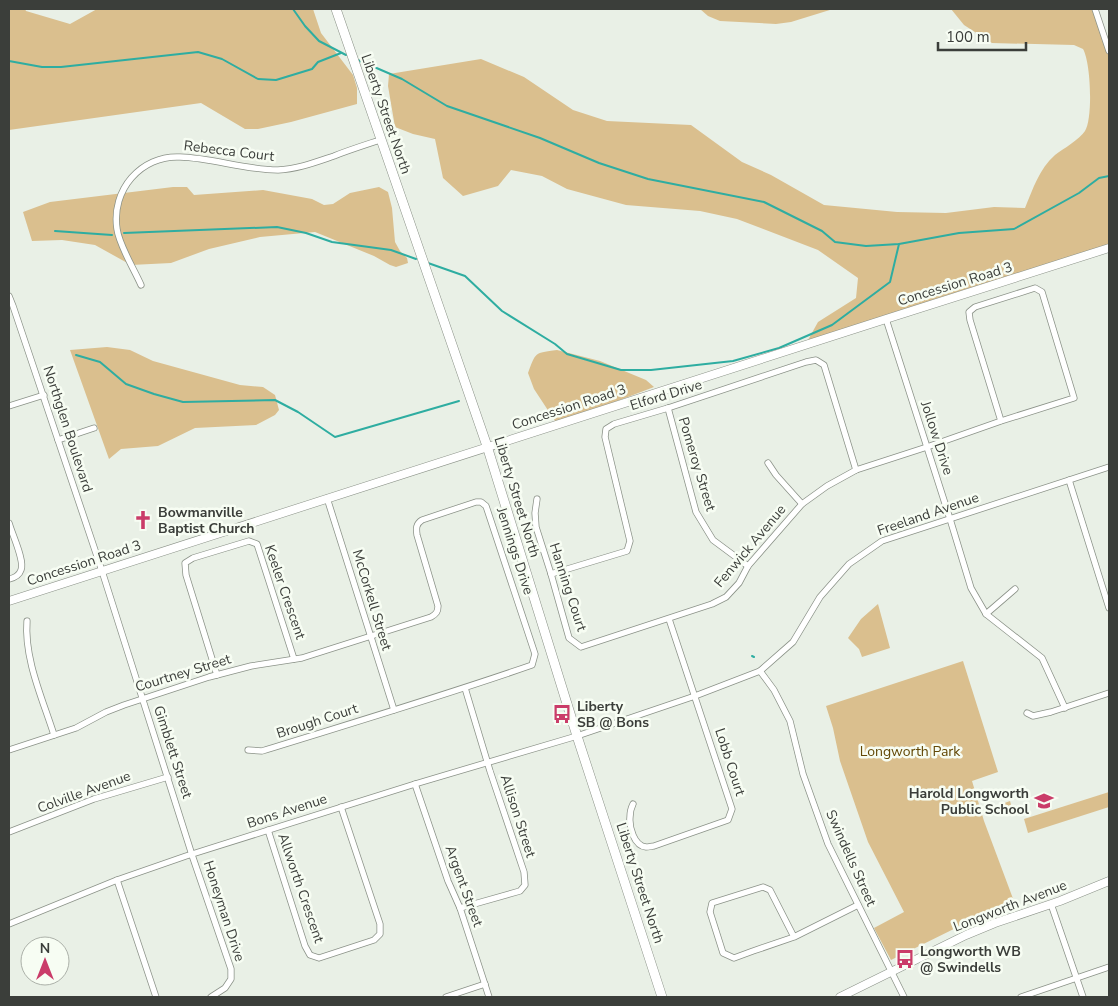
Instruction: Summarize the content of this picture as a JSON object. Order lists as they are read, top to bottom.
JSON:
{
  "streets": {
    "main road": ["Liberty Street North"],
    "street": [
      "Rebecca Court",
      "Concession Road 3",
      "Elford Drive",
      "Northglen Boulevard",
      "Jollow Drive",
      "Pomeroy Street",
      "Freeland Avenue",
      "Fenwick Avenue",
      "Jennings Drive",
      "Hanning Court",
      "Keeler Crescent",
      "McCorkell Street",
      "Courtney Street",
      "Brough Court",
      "Gimblett Street",
      "Lobb Court",
      "Colville Avenue",
      "Bons Avenue",
      "Allison Street",
      "Swindells Street",
      "Argent Street",
      "Allworth Crescent",
      "Longworth Avenue",
      "Honeyman Drive"
    ]
  },
  "crossings": [
    ["Liberty Street North", "Rebecca Court"],
    ["Liberty Street North", "Concession Road 3"],
    ["Liberty Street North", "Freeland Avenue"],
    ["Liberty Street North", "Bons Avenue"],
    ["Concession Road 3", "Northglen Boulevard"],
    ["Concession Road 3", "Jollow Drive"],
    ["Concession Road 3", "McCorkell Street"],
    ["Concession Road 3", "Gimblett Street"],
    ["Elford Drive", "Pomeroy Street"],
    ["Elford Drive", "Fenwick Avenue"],
    ["Elford Drive", "Hanning Court"],
    ["Northglen Boulevard", "Gimblett Street"],
    ["Jollow Drive", "Freeland Avenue"],
    ["Jollow Drive", "Fenwick Avenue"],
    ["Pomeroy Street", "Fenwick Avenue"],
    ["Freeland Avenue", "Lobb Court"],
    ["Freeland Avenue", "Bons Avenue"],
    ["Freeland Avenue", "Swindells Street"],
    ["Fenwick Avenue", "Hanning Court"],
    ["Jennings Drive", "McCorkell Street"],
    ["Jennings Drive", "Courtney Street"],
    ["Jennings Drive", "Brough Court"],
    ["Jennings Drive", "Allison Street"],
    ["Keeler Crescent", "Courtney Street"],
    ["McCorkell Street", "Courtney Street"],
    ["McCorkell Street", "Brough Court"],
    ["Courtney Street", "Gimblett Street"],
    ["Gimblett Street", "Colville Avenue"],
    ["Gimblett Street", "Bons Avenue"],
    ["Gimblett Street", "Honeyman Drive"],
    ["Bons Avenue", "Allison Street"],
    ["Bons Avenue", "Argent Street"],
    ["Bons Avenue", "Allworth Crescent"],
    ["Bons Avenue", "Honeyman Drive"],
    ["Allison Street", "Argent Street"],
    ["Swindells Street", "Longworth Avenue"]
  ],
  "parks": ["Longworth Park"],
  "places": {
    "church": ["Bowmanville Baptist Church"],
    "bus stop": ["Liberty SB @ Bons", "Longworth WB @ Swindells"],
    "school or university": ["Harold Longworth Public School"]
  },
  "scale_bar": "100 m",
  "north": "top"
}
